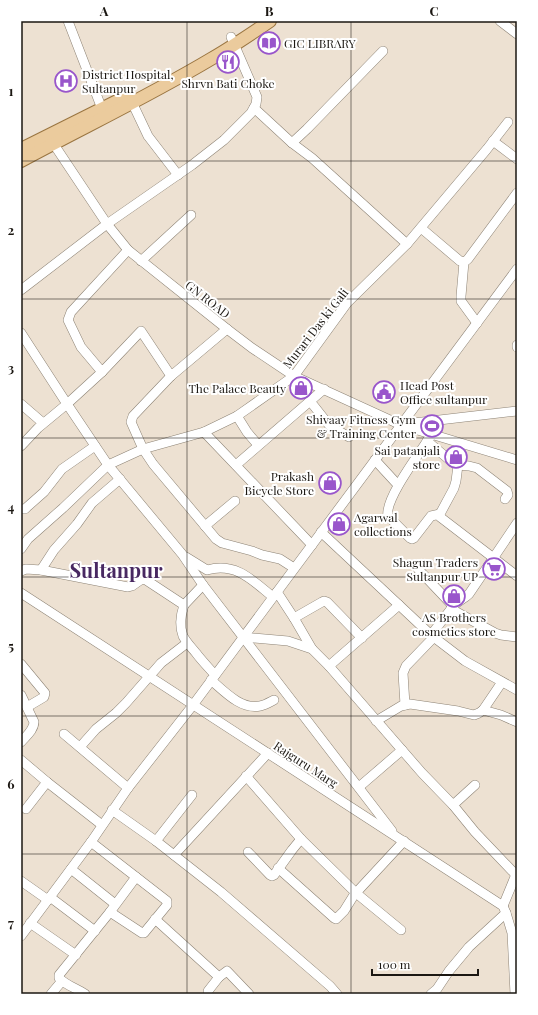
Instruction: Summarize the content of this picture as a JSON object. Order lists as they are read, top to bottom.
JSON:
{
  "streets": {
    "street": ["GN ROAD", "Murari Das ki Gali", "Rajguru Marg"]
  },
  "crossings": [
    ["GN ROAD", "Murari Das ki Gali"]
  ],
  "districts": ["Sultanpur"],
  "places": {
    "library": ["GIC LIBRARY"],
    "restaurant": ["Shrvn Bati Choke"],
    "hospital": ["District Hospital, Sultanpur"],
    "shop": [
      "The Palace Beauty",
      "Sai patanjali store",
      "Prakash Bicycle Store",
      "Agarwal collections",
      "AS Brothers cosmetics store"
    ],
    "public building": ["Head Post Office sultanpur"],
    "sports": ["Shivaay Fitness Gym & Training Center"],
    "supermarket": ["Shagun Traders Sultanpur UP"]
  },
  "scale_bar": "100 m",
  "grid": {
    "columns": ["A", "B", "C"],
    "rows": [
      "1",
      "2",
      "3",
      "4",
      "5",
      "6",
      "7"
    ]
  }
}
